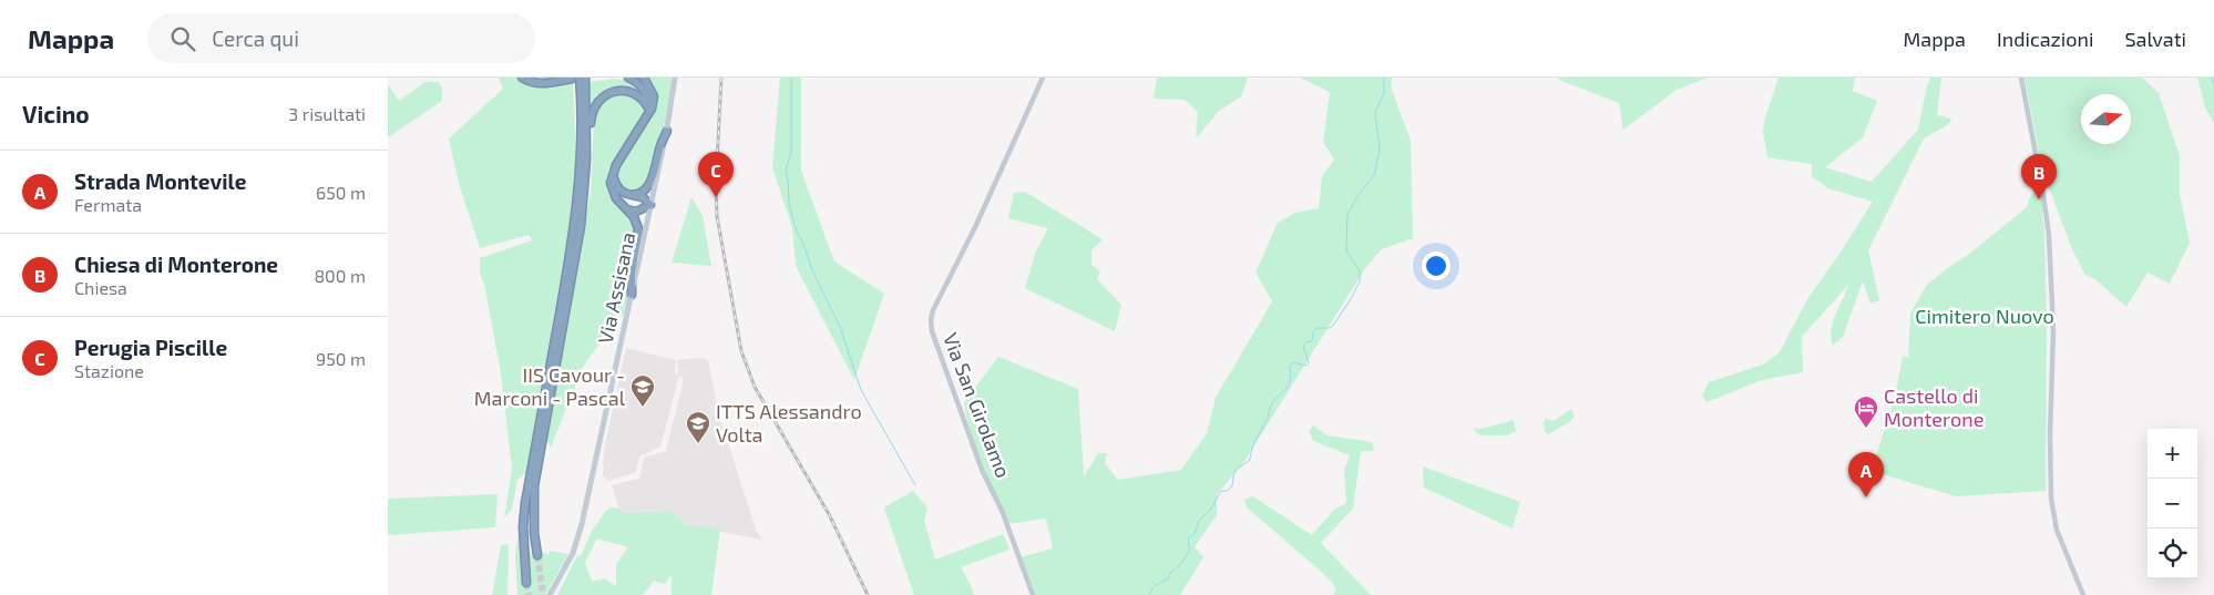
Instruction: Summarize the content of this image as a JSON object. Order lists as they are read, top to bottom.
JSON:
{
  "streets": {
    "main road": ["Via Assisana"],
    "street": ["Via San Girolamo"]
  },
  "parks": ["Cimitero Nuovo"],
  "places": {
    "school or university": ["IIS Cavour - Marconi - Pascal", "ITTS Alessandro Volta"],
    "hotel": ["Castello di Monterone"]
  },
  "north": "right",
  "page": {
    "header": "Mappa",
    "search": "Cerca qui",
    "nav": ["Mappa", "Indicazioni", "Salvati"],
    "heading": ["Vicino", "3 risultati"],
    "list": [
      {
        "mark": "A",
        "name": "Strada Montevile",
        "note": "Fermata",
        "value": "650 m"
      },
      {
        "mark": "B",
        "name": "Chiesa di Monterone",
        "note": "Chiesa",
        "value": "800 m"
      },
      {
        "mark": "C",
        "name": "Perugia Piscille",
        "note": "Stazione",
        "value": "950 m"
      }
    ],
    "pins": ["C", "B", "A"],
    "map_buttons": ["+", "−"]
  }
}
